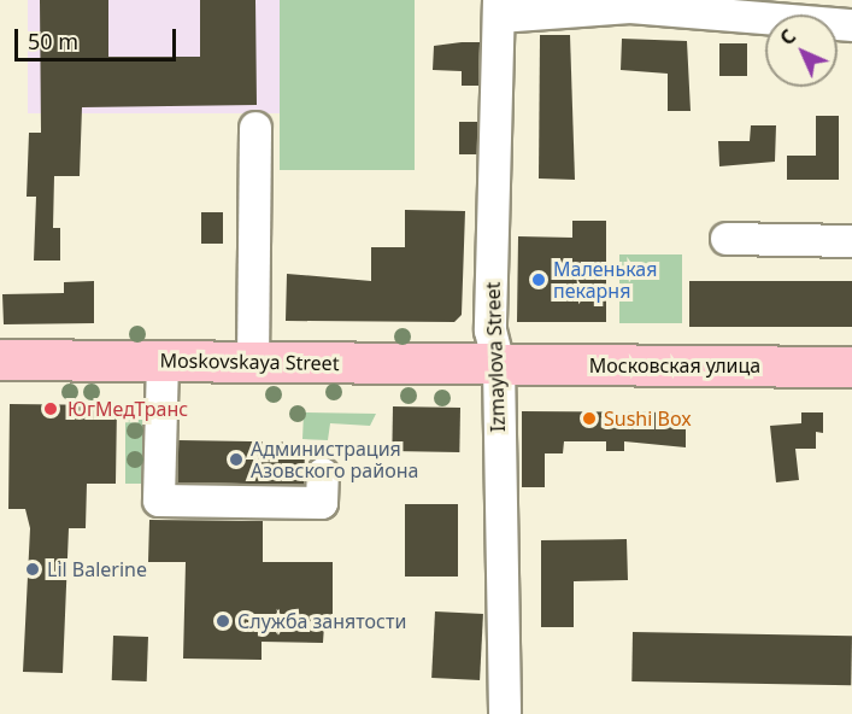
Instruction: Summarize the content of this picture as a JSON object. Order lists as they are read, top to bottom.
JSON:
{
  "streets": {
    "main road": ["Moskovskaya Street", "Московская улица"],
    "street": ["Izmaylova Street"]
  },
  "crossings": [
    ["Izmaylova Street", "Moskovskaya Street"],
    ["Izmaylova Street", "Московская улица"],
    ["Moskovskaya Street", "Московская улица"]
  ],
  "places": [
    "Маленькая пекарня",
    "ЮгМедТранс",
    "Sushi Box",
    "Администрация Азовского района",
    "Lil Balerine",
    "Служба занятости"
  ],
  "scale_bar": "50 m",
  "north": "top left"
}
